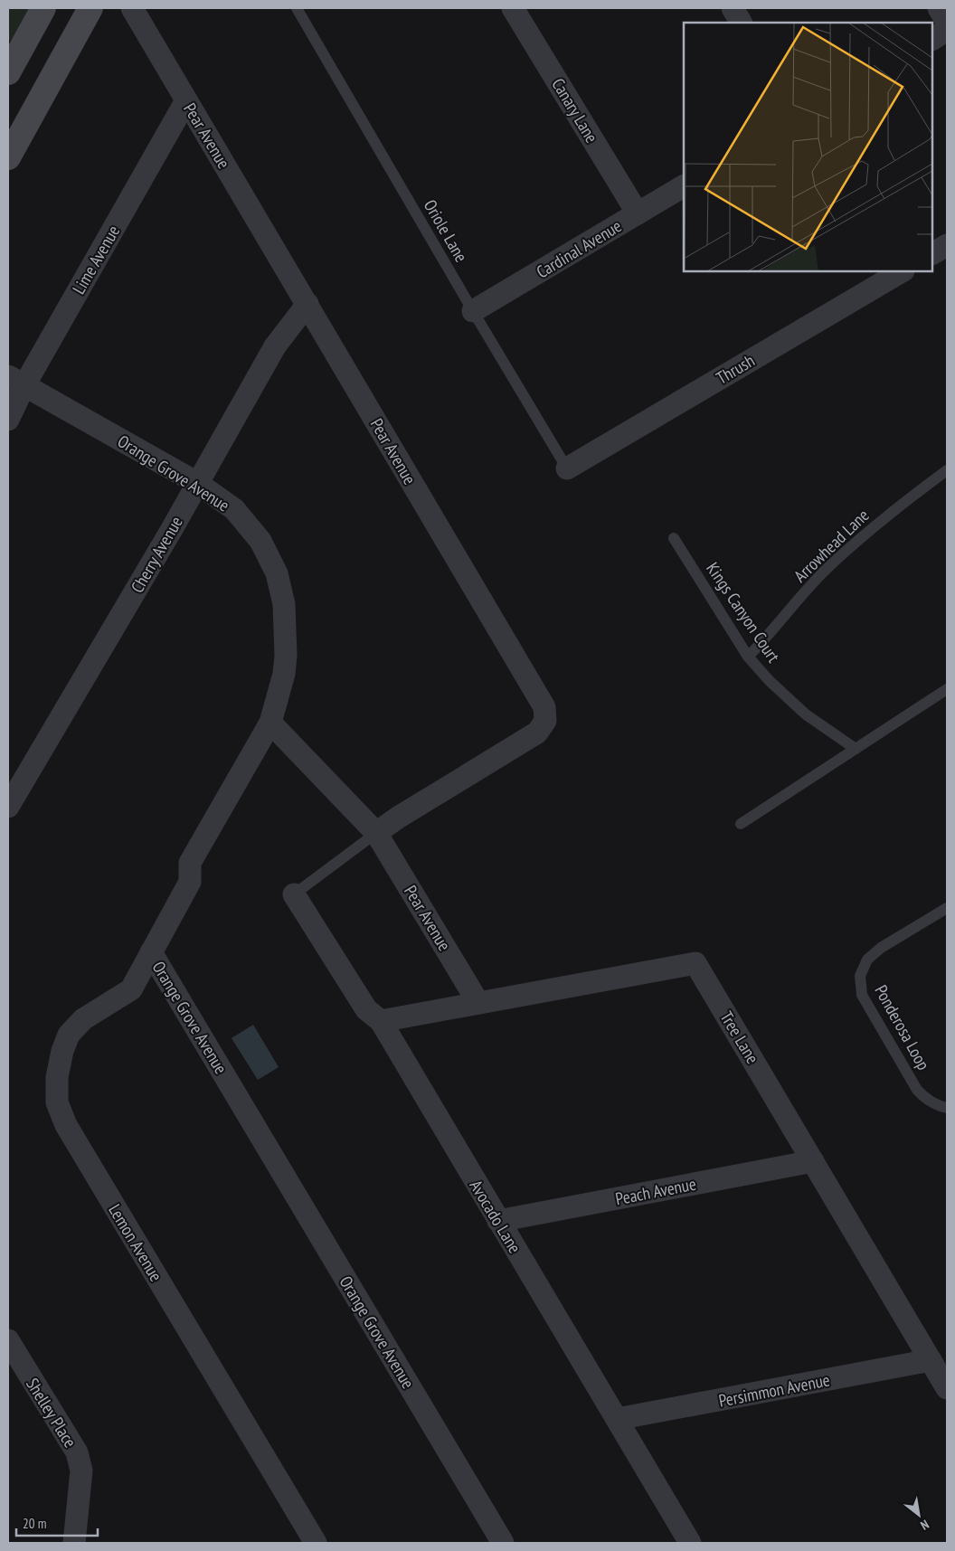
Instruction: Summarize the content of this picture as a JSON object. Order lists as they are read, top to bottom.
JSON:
{
  "streets": {
    "street": [
      "Canary Lane",
      "Pear Avenue",
      "Cardinal Avenue",
      "Lime Avenue",
      "Thrush",
      "Orange Grove Avenue",
      "Cherry Avenue",
      "Tree Lane",
      "Peach Avenue",
      "Avocado Lane",
      "Lemon Avenue",
      "Persimmon Avenue",
      "Shelley Place"
    ],
    "lane": [
      "Oriole Lane",
      "Arrowhead Lane",
      "Kings Canyon Court",
      "Ponderosa Loop"
    ]
  },
  "crossings": [
    ["Canary Lane", "Cardinal Avenue"],
    ["Pear Avenue", "Lime Avenue"],
    ["Pear Avenue", "Orange Grove Avenue"],
    ["Pear Avenue", "Cherry Avenue"],
    ["Pear Avenue", "Tree Lane"],
    ["Oriole Lane", "Cardinal Avenue"],
    ["Oriole Lane", "Thrush"],
    ["Lime Avenue", "Orange Grove Avenue"],
    ["Orange Grove Avenue", "Cherry Avenue"],
    ["Orange Grove Avenue", "Lemon Avenue"],
    ["Arrowhead Lane", "Kings Canyon Court"],
    ["Tree Lane", "Peach Avenue"],
    ["Tree Lane", "Avocado Lane"],
    ["Tree Lane", "Persimmon Avenue"],
    ["Peach Avenue", "Avocado Lane"],
    ["Avocado Lane", "Persimmon Avenue"]
  ],
  "scale_bar": "20 m",
  "north": "bottom right"
}
